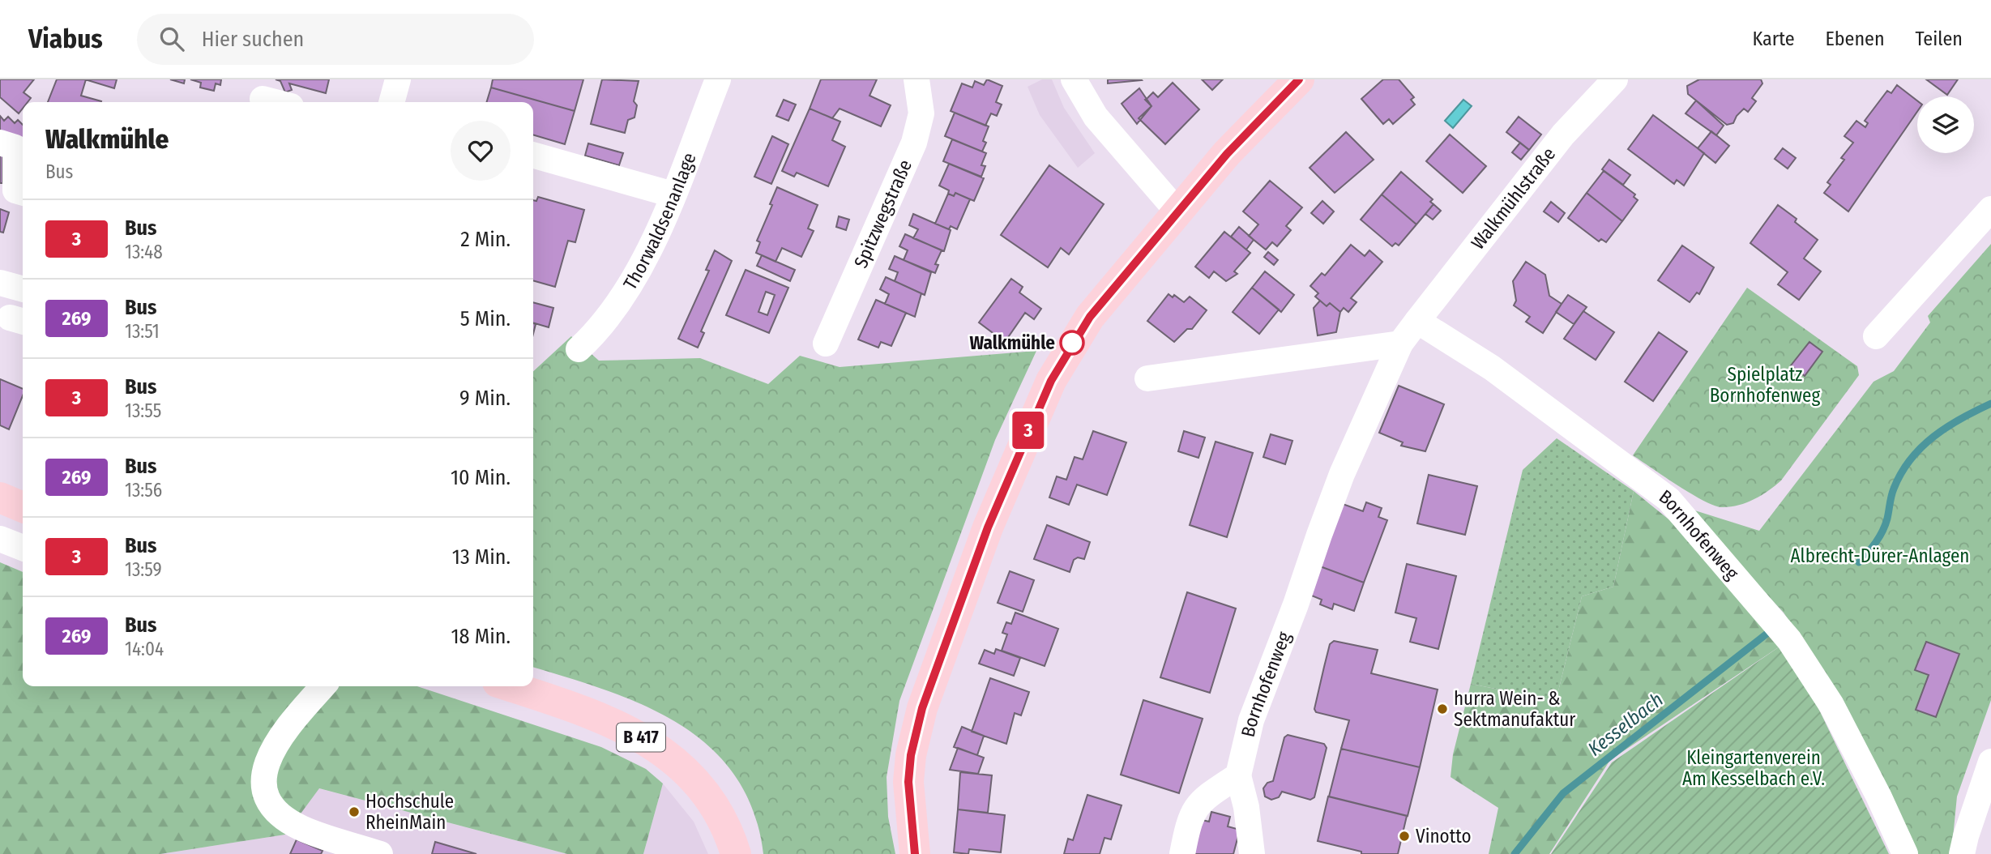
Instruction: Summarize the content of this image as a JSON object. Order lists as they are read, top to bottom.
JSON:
{
  "streets": {
    "main road": ["B 417"],
    "street": [
      "Walkmühlstraße",
      "Spitzwegstraße",
      "Thorwaldsenanlage",
      "Bornhofenweg"
    ]
  },
  "crossings": [
    ["Walkmühlstraße", "Bornhofenweg"]
  ],
  "water": ["Kesselbach"],
  "parks": ["Spielplatz Bornhofenweg", "Albrecht-Dürer-Anlagen", "Kleingartenverein Am Kesselbach e.V."],
  "places": [
    "Walkmühle",
    "hurra Wein- & Sektmanufaktur",
    "Hochschule RheinMain",
    "Vinotto"
  ],
  "lines": ["bus line 3"],
  "page": {
    "header": "Viabus",
    "search": "Hier suchen",
    "nav": ["Karte", "Ebenen", "Teilen"],
    "on_map": "3",
    "heading": ["Walkmühle", "Bus"],
    "list": [
      {
        "mark": "3",
        "name": "Bus",
        "note": "13:48",
        "value": "2 Min."
      },
      {
        "mark": "269",
        "name": "Bus",
        "note": "13:51",
        "value": "5 Min."
      },
      {
        "mark": "3",
        "name": "Bus",
        "note": "13:55",
        "value": "9 Min."
      },
      {
        "mark": "269",
        "name": "Bus",
        "note": "13:56",
        "value": "10 Min."
      },
      {
        "mark": "3",
        "name": "Bus",
        "note": "13:59",
        "value": "13 Min."
      },
      {
        "mark": "269",
        "name": "Bus",
        "note": "14:04",
        "value": "18 Min."
      }
    ]
  }
}
